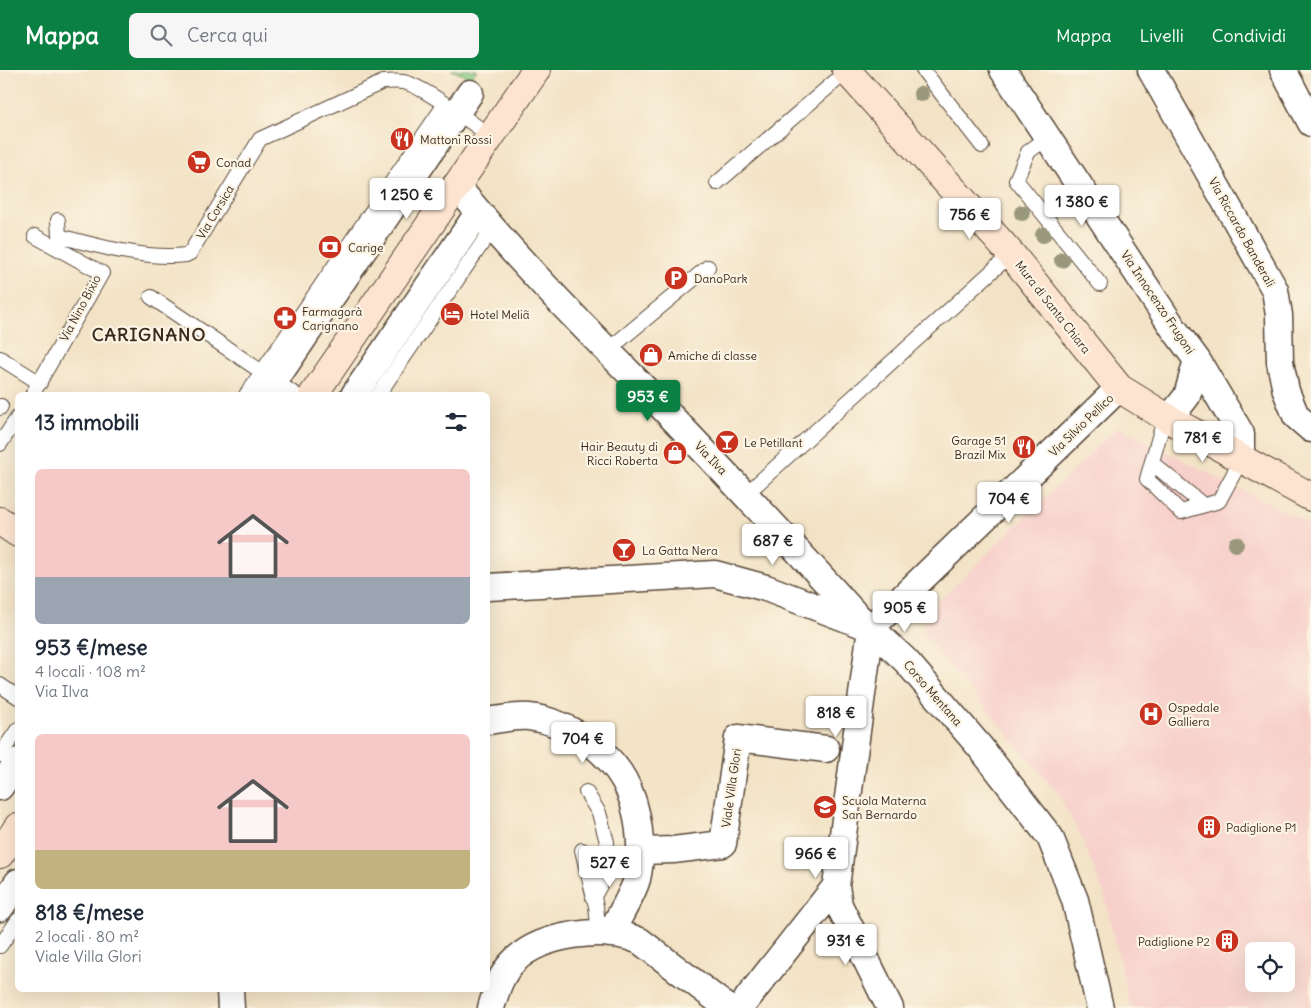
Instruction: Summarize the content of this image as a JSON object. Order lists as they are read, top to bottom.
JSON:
{
  "streets": {
    "street": [
      "Via Riccardo Banderali",
      "Via Innocenzo Frugoni",
      "Mura di Santa Chiara",
      "Via Silvio Pellico",
      "Via Ilva",
      "Corso Mentana",
      "Viale Villa Glori"
    ],
    "lane": ["Via Corsica", "Via Nino Bixio"]
  },
  "crossings": [
    ["Via Innocenzo Frugoni", "Mura di Santa Chiara"],
    ["Mura di Santa Chiara", "Via Silvio Pellico"],
    ["Via Silvio Pellico", "Via Ilva"],
    ["Via Silvio Pellico", "Corso Mentana"],
    ["Via Ilva", "Corso Mentana"]
  ],
  "districts": ["CARIGNANO"],
  "places": {
    "restaurant": ["Mattoni Rossi", "Garage 51 Brazil Mix"],
    "supermarket": ["Conad"],
    "bank": ["Carige"],
    "parking": ["DanoPark"],
    "hotel": ["Hotel Meliã"],
    "pharmacy": ["Farmagorà Carignano"],
    "shop": ["Amiche di classe", "Hair Beauty di Ricci Roberta"],
    "bar": ["Le Petillant", "La Gatta Nera"],
    "hospital": ["Ospedale Galliera"],
    "school or university": ["Scuola Materna San Bernardo"],
    "building": ["Padiglione P1", "Padiglione P2"]
  },
  "page": {
    "header": "Mappa",
    "search": "Cerca qui",
    "nav": ["Mappa", "Livelli", "Condividi"],
    "price": [
      "1 250 €",
      "1 380 €",
      "756 €",
      "953 €",
      "781 €",
      "704 €",
      "687 €",
      "905 €",
      "818 €",
      "704 €",
      "966 €",
      "527 €",
      "931 €"
    ],
    "heading": "13 immobili",
    "list": [
      {
        "name": "953 €/mese",
        "note": "4 locali · 108 m² · Via Ilva"
      },
      {
        "name": "818 €/mese",
        "note": "2 locali · 80 m² · Viale Villa Glori"
      }
    ]
  }
}
